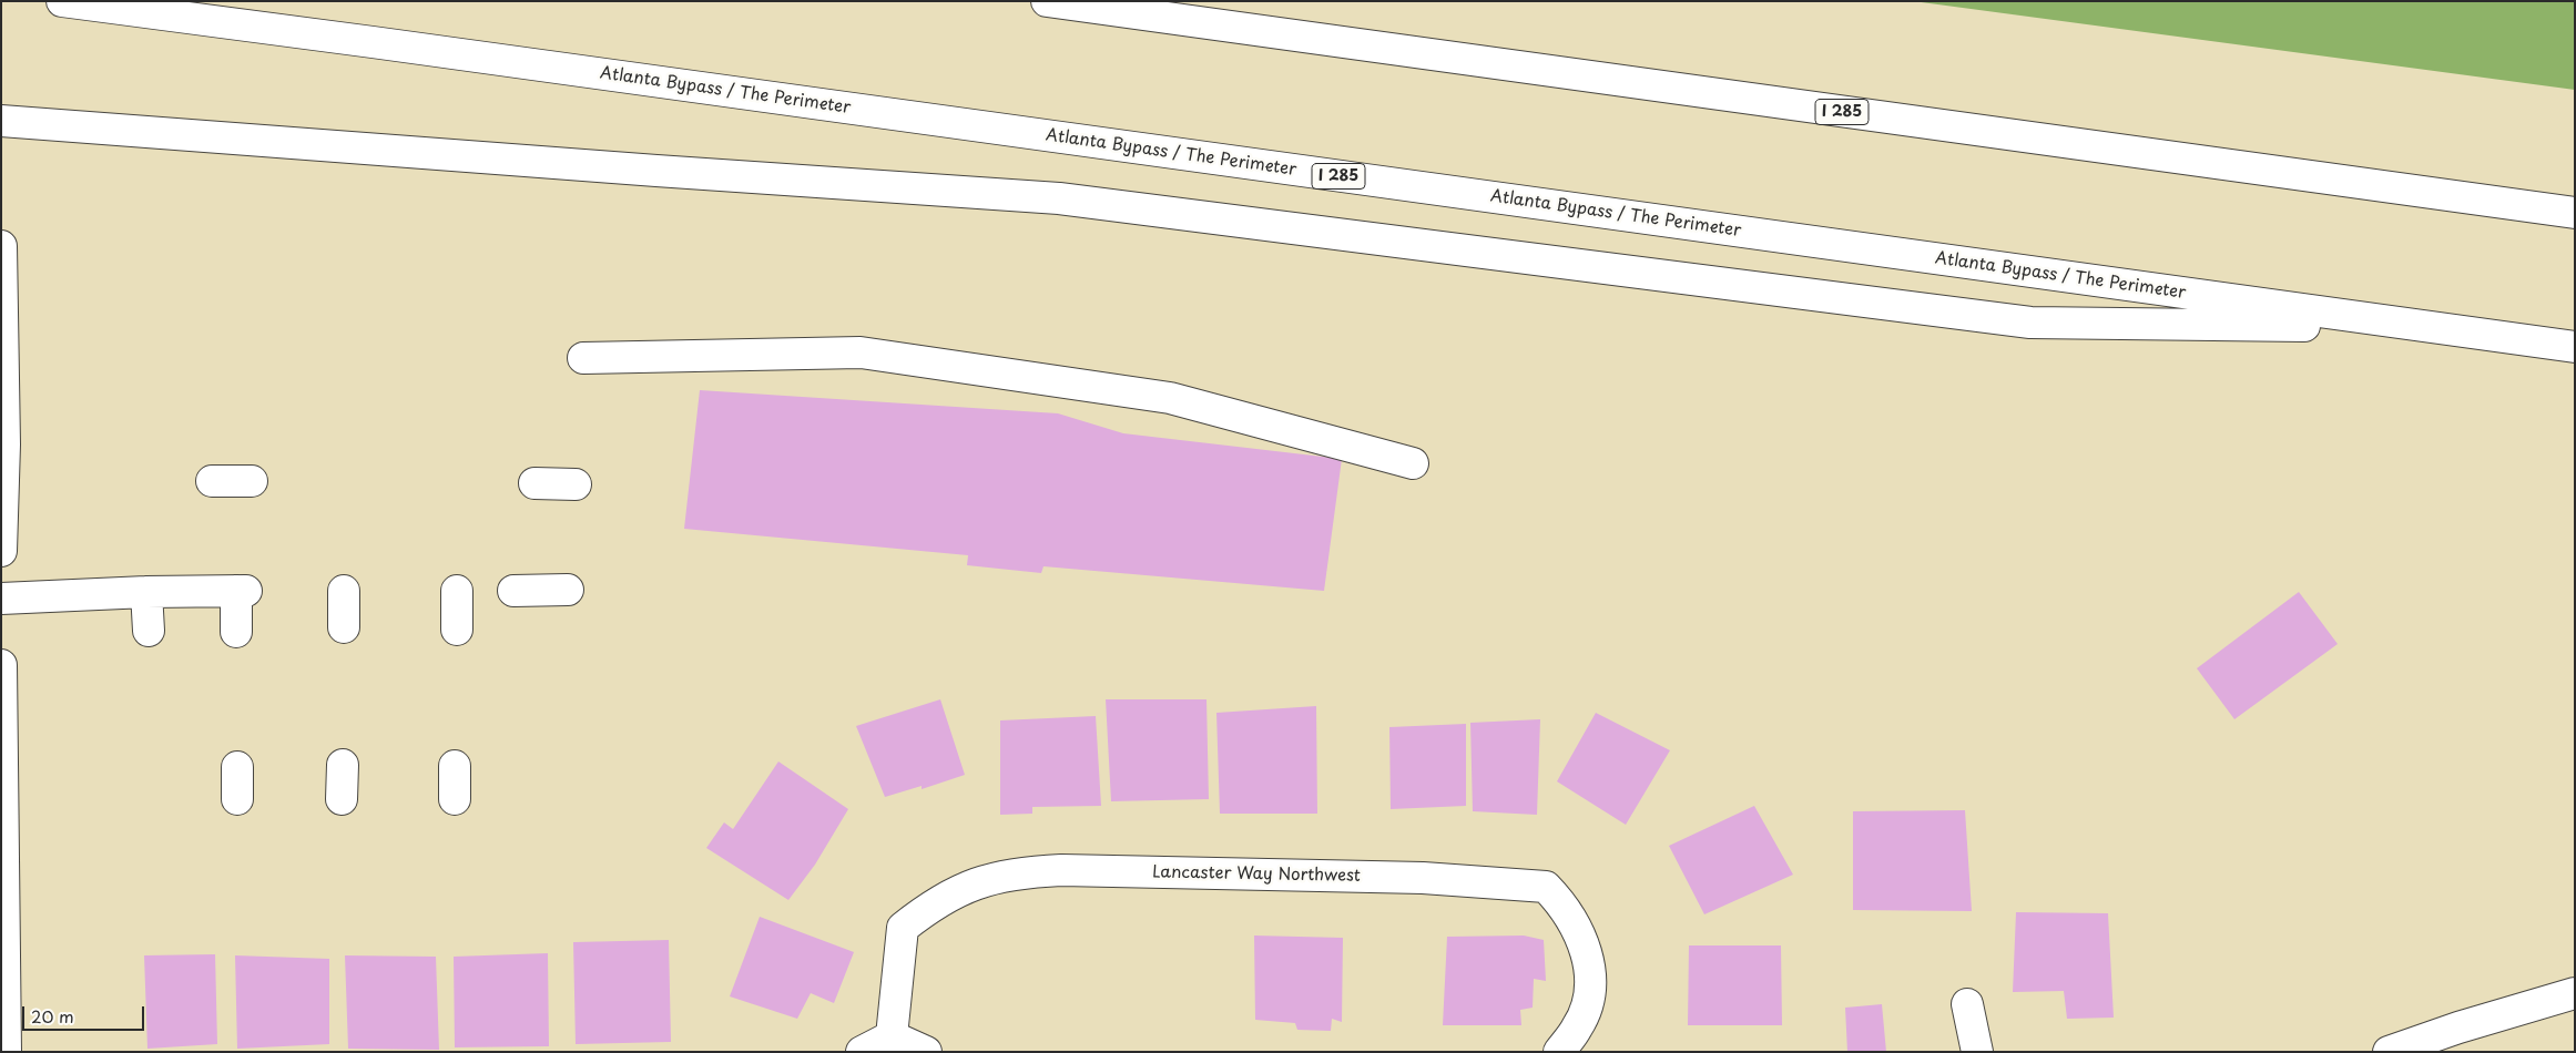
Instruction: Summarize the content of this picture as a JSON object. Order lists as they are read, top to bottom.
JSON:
{
  "streets": {
    "main road": ["Atlanta Bypass / The Perimeter", "I 285", "Lancaster Way Northwest"]
  },
  "scale_bar": "20 m"
}
